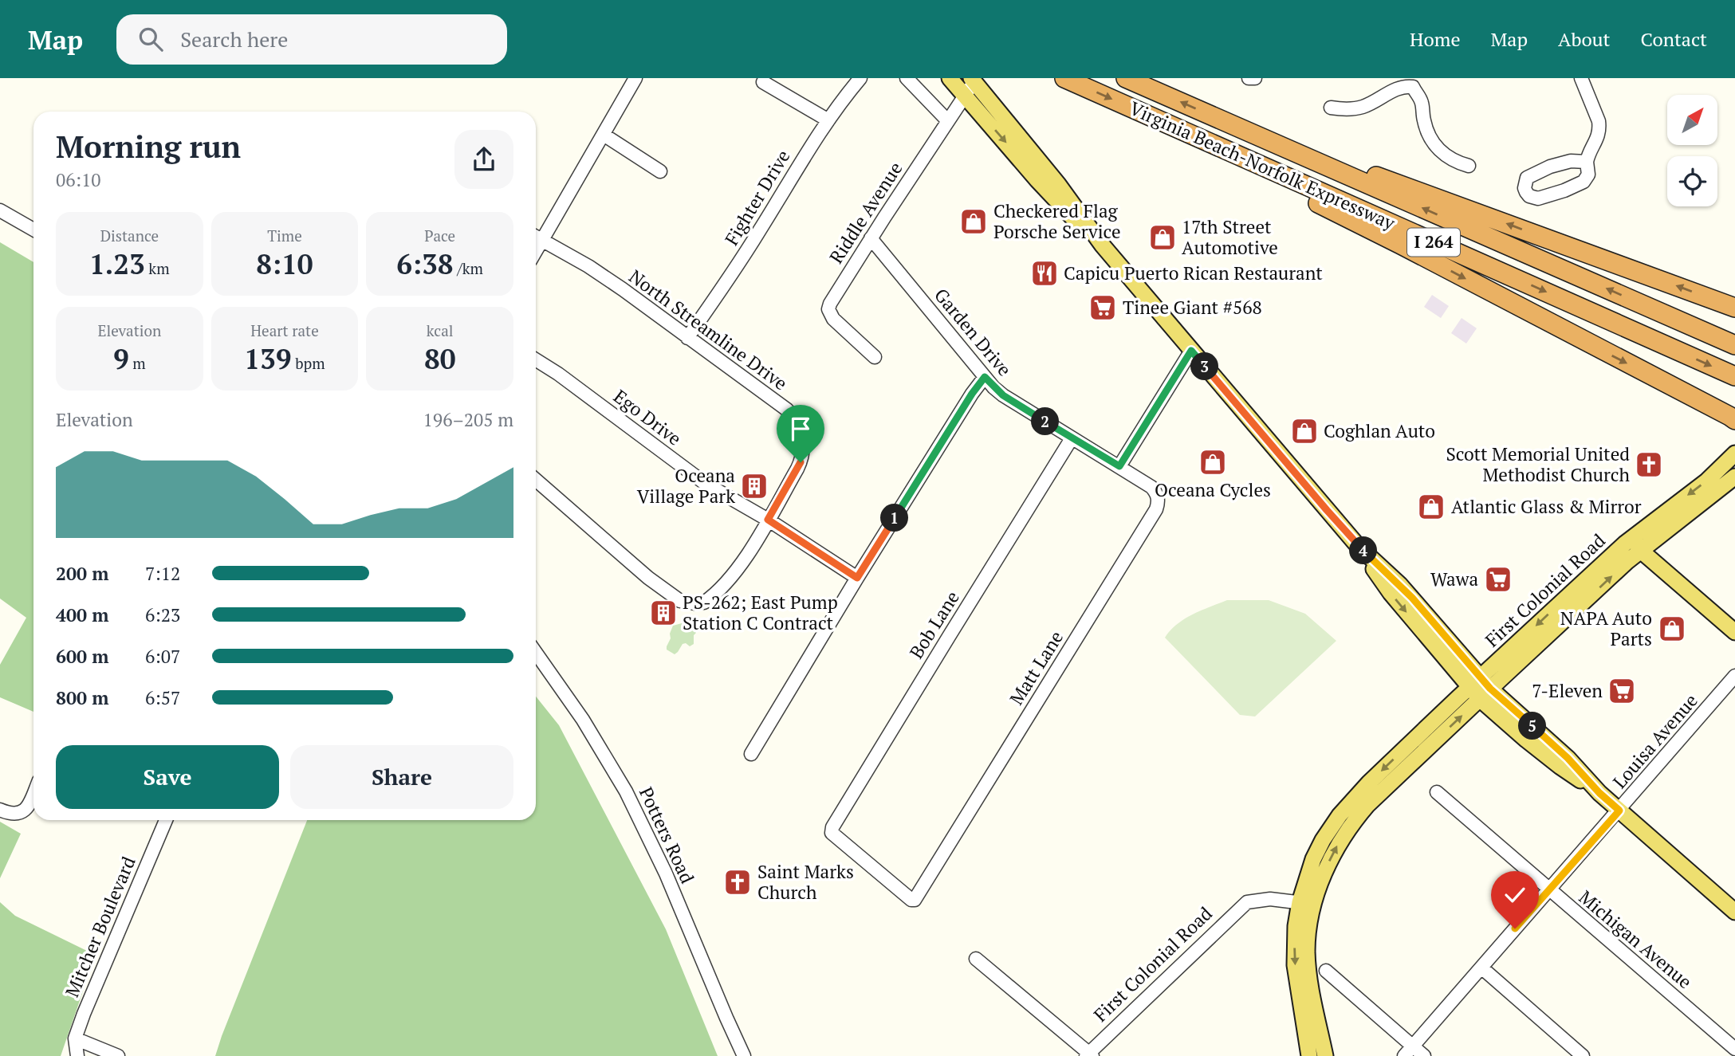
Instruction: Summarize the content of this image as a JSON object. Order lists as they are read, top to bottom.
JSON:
{
  "streets": {
    "highway": ["Virginia Beach-Norfolk Expressway", "I 264"],
    "main road": ["First Colonial Road"],
    "street": [
      "Fighter Drive",
      "Riddle Avenue",
      "North Streamline Drive",
      "Garden Drive",
      "Ego Drive",
      "Bob Lane",
      "Matt Lane",
      "Louisa Avenue",
      "Potters Road",
      "Mitcher Boulevard",
      "Michigan Avenue"
    ]
  },
  "crossings": [
    ["Fighter Drive", "North Streamline Drive"],
    ["Riddle Avenue", "Garden Drive"],
    ["North Streamline Drive", "Ego Drive"],
    ["Garden Drive", "Bob Lane"],
    ["Garden Drive", "Matt Lane"],
    ["Bob Lane", "Matt Lane"],
    ["Louisa Avenue", "Michigan Avenue"]
  ],
  "places": {
    "shop": [
      "Checkered Flag Porsche Service",
      "17th Street Automotive",
      "Coghlan Auto",
      "Oceana Cycles",
      "Atlantic Glass & Mirror",
      "NAPA Auto Parts"
    ],
    "restaurant": ["Capicu Puerto Rican Restaurant"],
    "supermarket": ["Tinee Giant #568", "Wawa", "7-Eleven"],
    "church": ["Scott Memorial United Methodist Church", "Saint Marks Church"],
    "building": ["Oceana Village Park", "PS-262; East Pump Station C Contract"]
  },
  "north": "top right",
  "page": {
    "header": "Map",
    "search": "Search here",
    "nav": [
      "Home",
      "Map",
      "About",
      "Contact"
    ],
    "heading": ["Morning run", "06:10"],
    "stats": [
      ["Distance", "1.23 km"],
      ["Time", "8:10"],
      ["Pace", "6:38 /km"],
      ["Elevation", "9 m"],
      ["Heart rate", "139 bpm"],
      ["kcal", "80"]
    ],
    "pins": [
      "3",
      "2",
      "1",
      "4",
      "5"
    ],
    "chart": ["Elevation", "196–205 m"],
    "list": [
      {
        "name": "200 m",
        "note": "7:12"
      },
      {
        "name": "400 m",
        "note": "6:23"
      },
      {
        "name": "600 m",
        "note": "6:07"
      },
      {
        "name": "800 m",
        "note": "6:57"
      }
    ],
    "buttons": ["Save", "Share"]
  }
}
